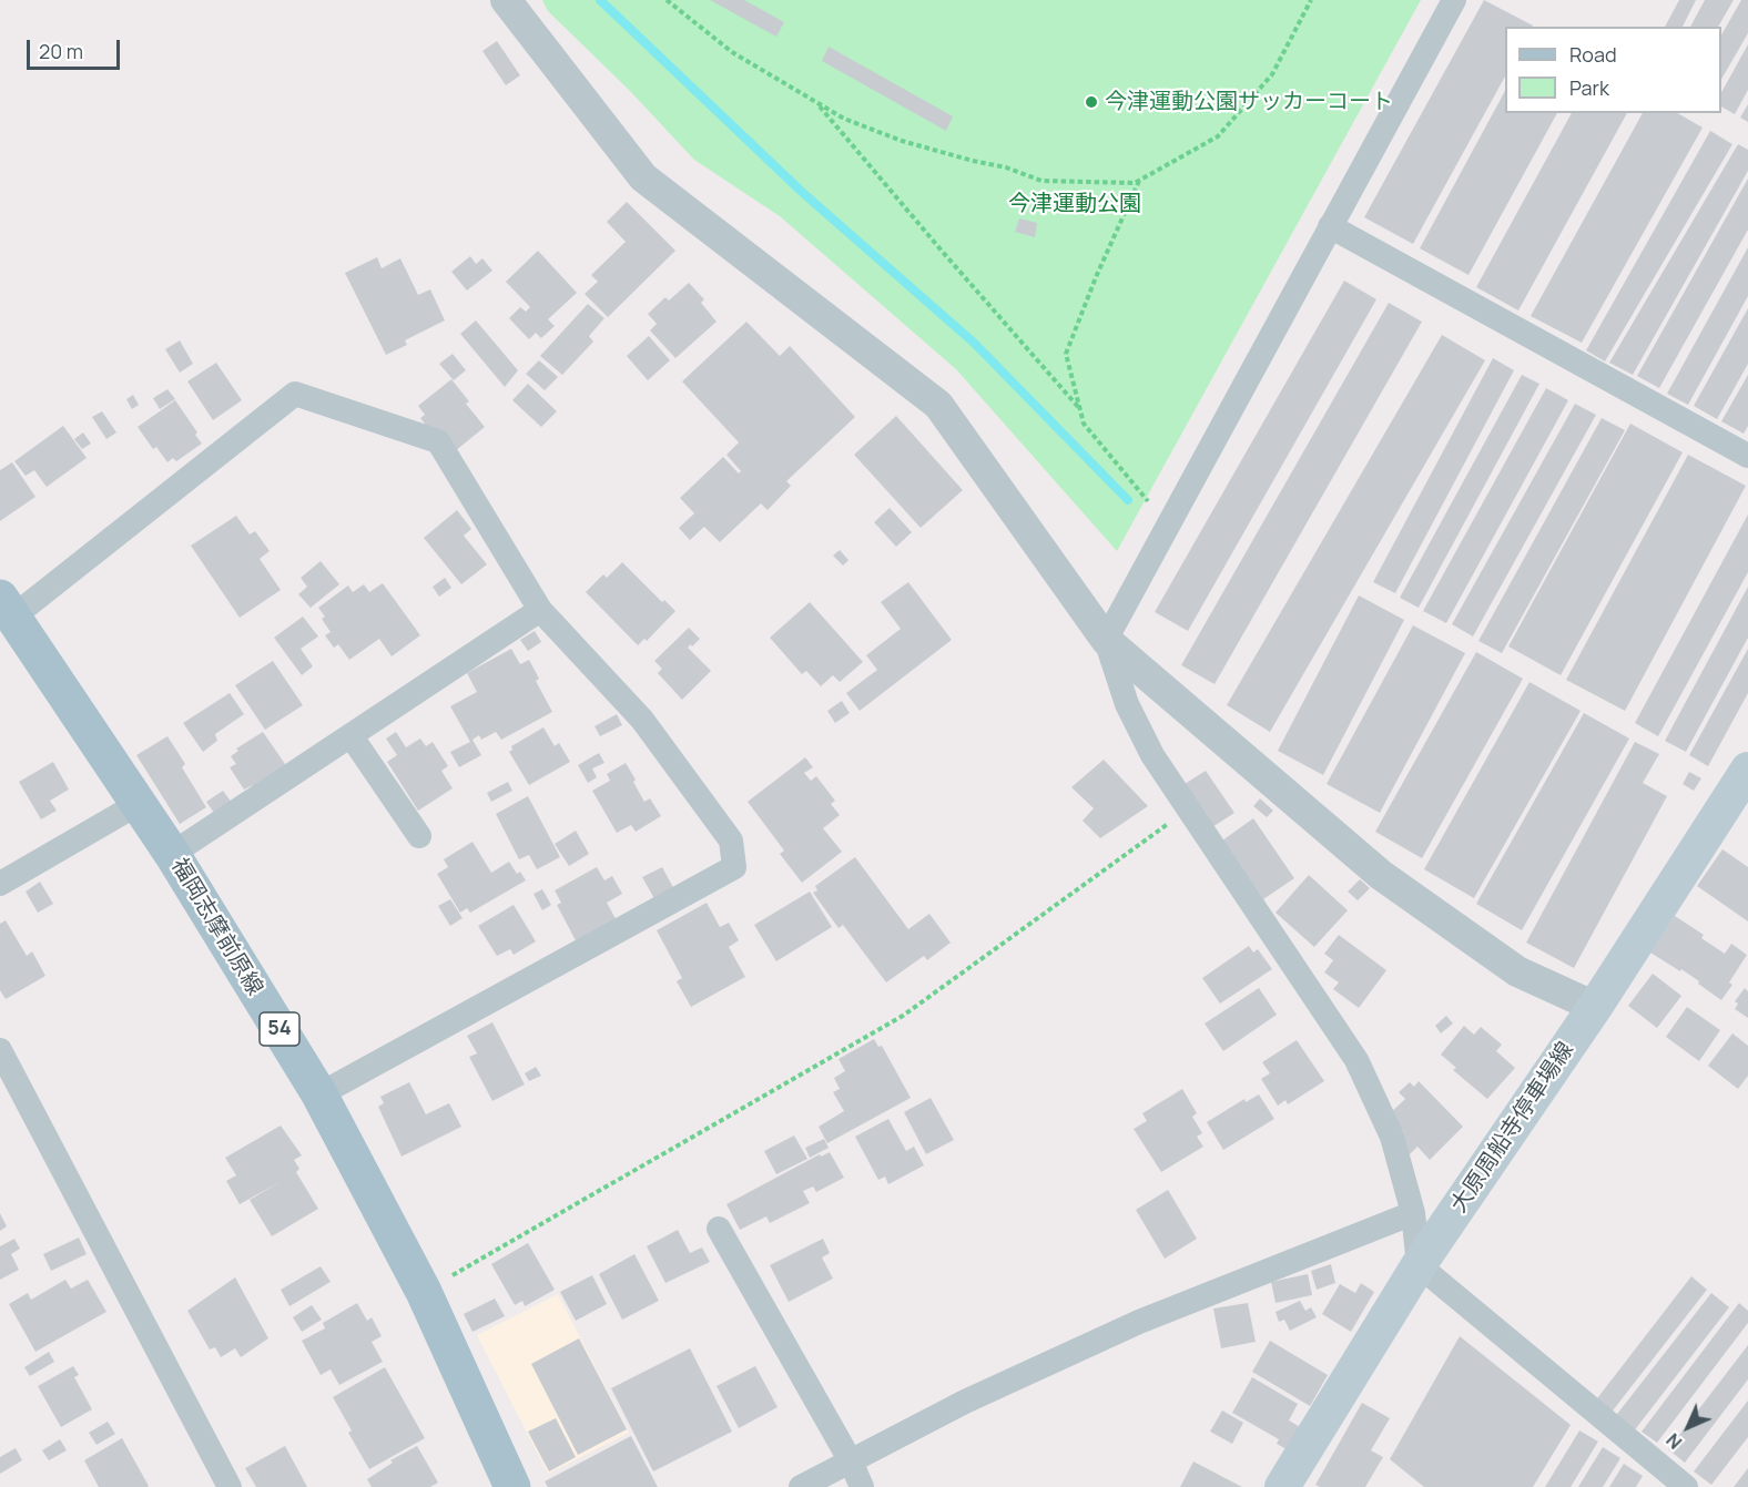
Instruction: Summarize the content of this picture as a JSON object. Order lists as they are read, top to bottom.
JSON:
{
  "streets": {
    "main road": ["福岡志摩前原線", "54", "大原周船寺停車場線"]
  },
  "parks": ["今津運動公園"],
  "places": ["今津運動公園サッカーコート"],
  "legend": ["Road", "Park"],
  "scale_bar": "20 m",
  "north": "bottom left"
}
